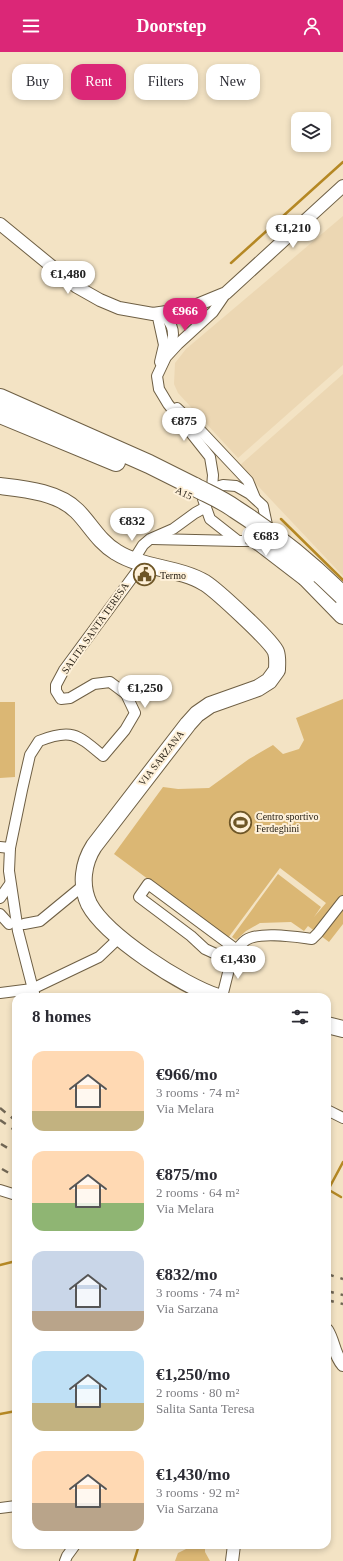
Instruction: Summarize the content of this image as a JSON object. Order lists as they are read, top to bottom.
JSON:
{
  "streets": {
    "highway": ["A15"],
    "main road": ["VIA SARZANA"],
    "street": ["SALITA SANTA TERESA"]
  },
  "crossings": [
    ["SALITA SANTA TERESA", "VIA SARZANA"]
  ],
  "places": {
    "public building": ["Termo"],
    "sports": ["Centro sportivo Ferdeghini"]
  },
  "page": {
    "header": "Doorstep",
    "chip": [
      "Buy",
      "Rent",
      "Filters",
      "New"
    ],
    "price": [
      "€1,210",
      "€1,480",
      "€966",
      "€875",
      "€832",
      "€683",
      "€1,250",
      "€1,430"
    ],
    "heading": "8 homes",
    "list": [
      {
        "name": "€966/mo",
        "note": "3 rooms · 74 m² · Via Melara"
      },
      {
        "name": "€875/mo",
        "note": "2 rooms · 64 m² · Via Melara"
      },
      {
        "name": "€832/mo",
        "note": "3 rooms · 74 m² · Via Sarzana"
      },
      {
        "name": "€1,250/mo",
        "note": "2 rooms · 80 m² · Salita Santa Teresa"
      },
      {
        "name": "€1,430/mo",
        "note": "3 rooms · 92 m² · Via Sarzana"
      }
    ]
  }
}
